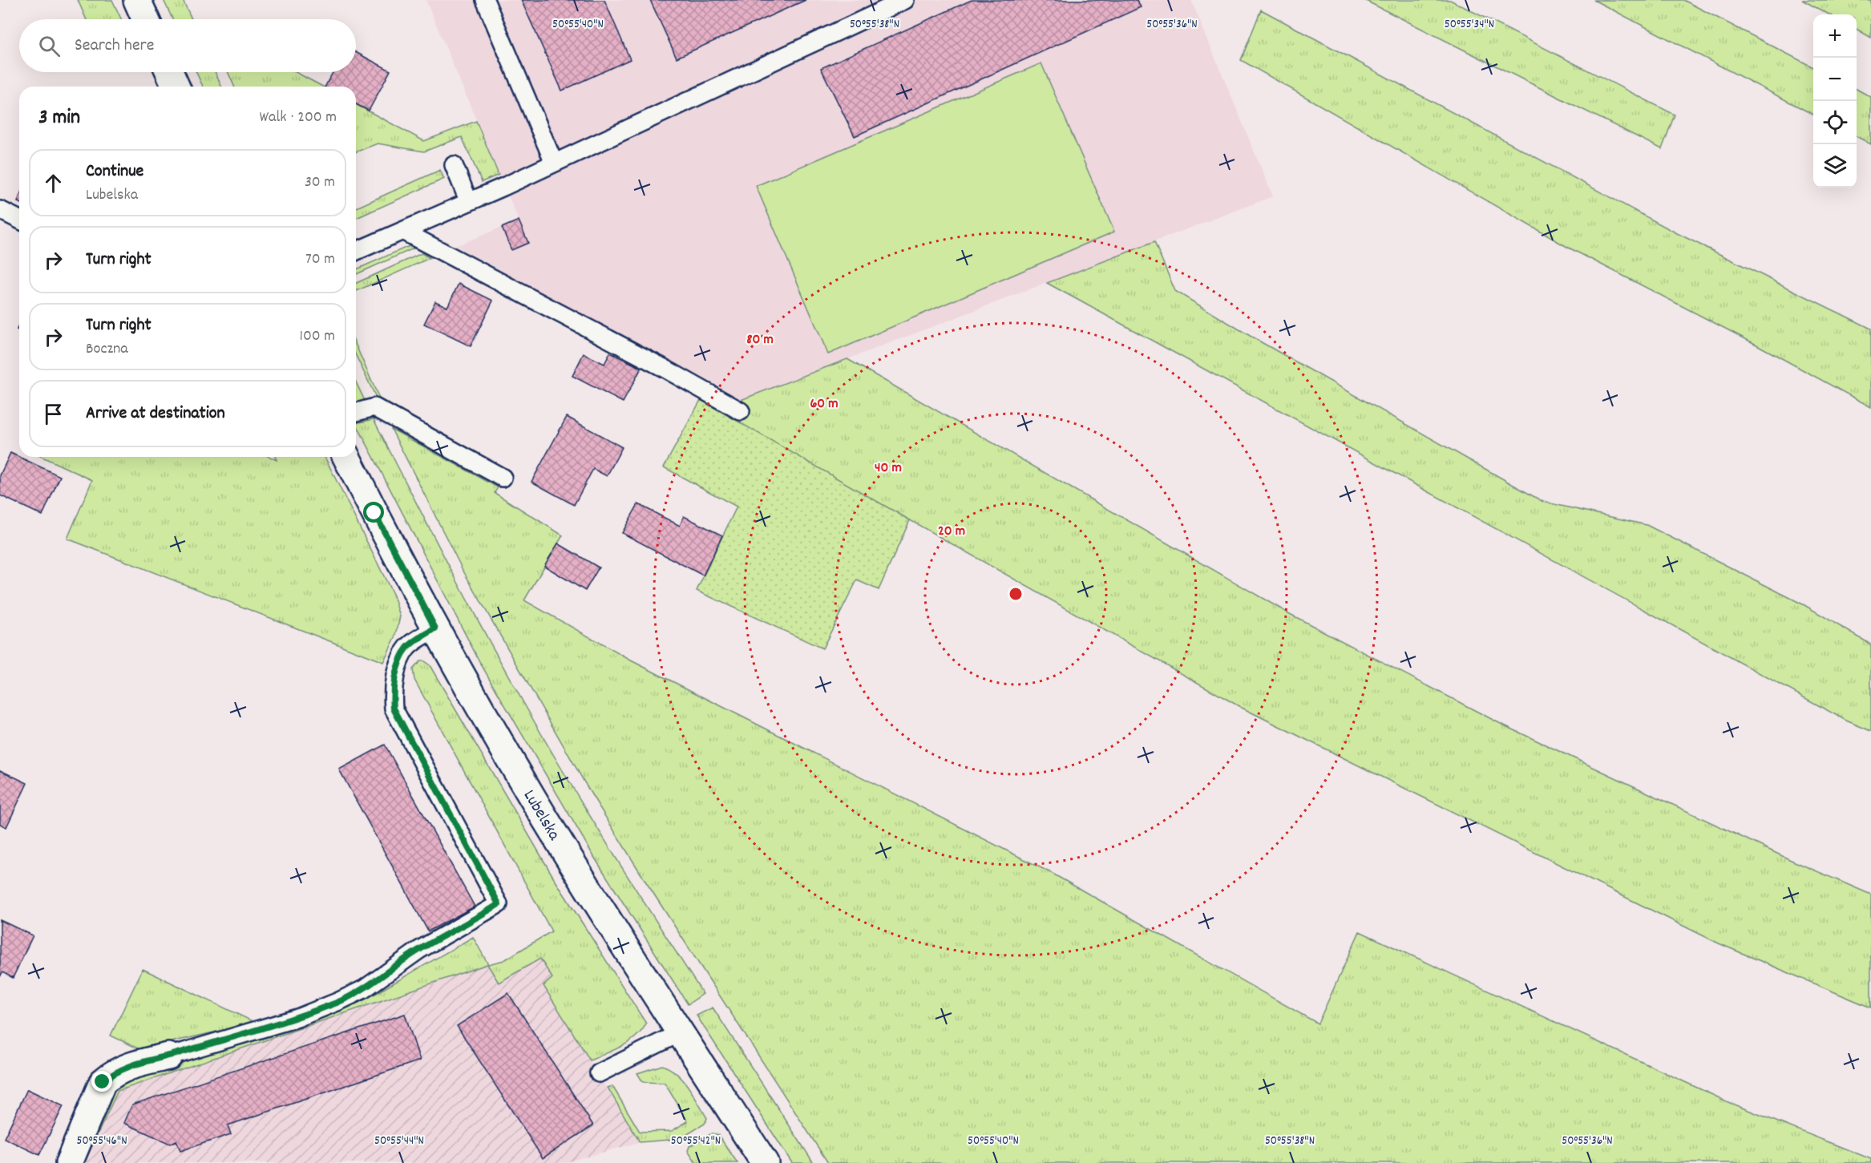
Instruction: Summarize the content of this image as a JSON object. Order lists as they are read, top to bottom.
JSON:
{
  "streets": {
    "street": ["Lubelska"]
  },
  "page": {
    "map_buttons": ["+", "−"],
    "search": "Search here",
    "heading": ["3 min", "Walk · 200 m"],
    "list": [
      ["Continue", "Lubelska", "30 m"],
      ["Turn right", "70 m"],
      ["Turn right", "Boczna", "100 m"],
      "Arrive at destination"
    ]
  },
  "coordinates": [
    "50°55'40\"N",
    "50°55'38\"N",
    "50°55'36\"N",
    "50°55'34\"N",
    "50°55'46\"N",
    "50°55'44\"N",
    "50°55'42\"N"
  ],
  "rings": [
    "80 m",
    "60 m",
    "40 m",
    "20 m"
  ]
}
